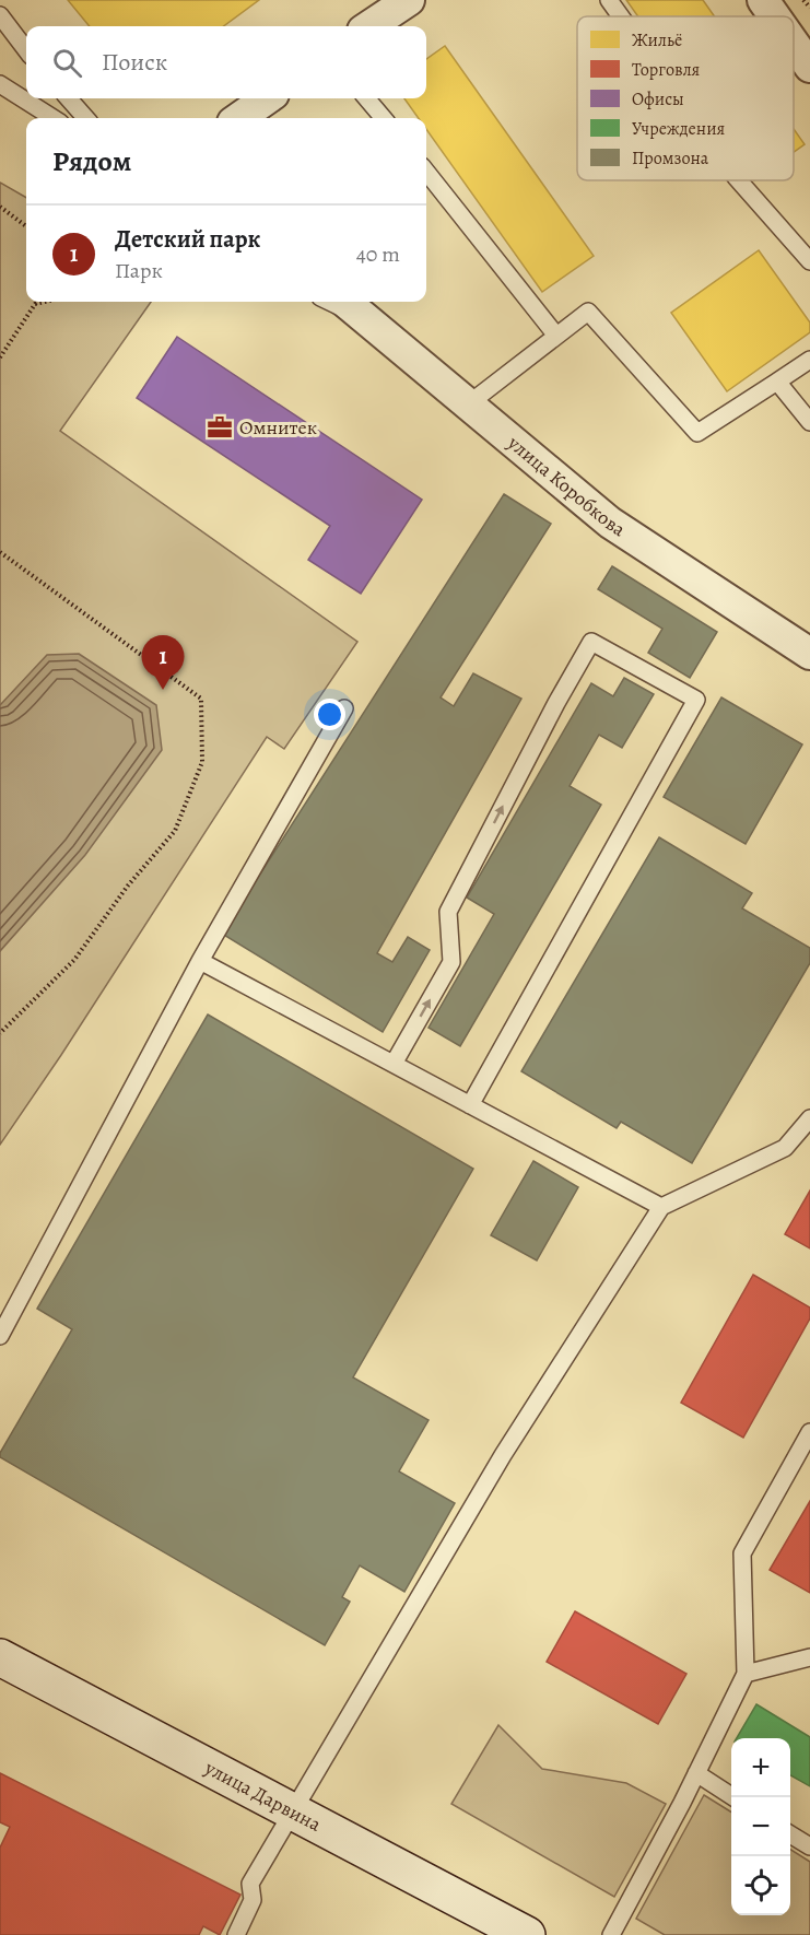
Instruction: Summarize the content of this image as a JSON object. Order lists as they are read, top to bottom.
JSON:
{
  "streets": {
    "main road": ["улица Дарвина"],
    "street": ["улица Коробкова"]
  },
  "places": {
    "office": ["Омнитек"]
  },
  "legend": [
    "Жильё",
    "Торговля",
    "Офисы",
    "Учреждения",
    "Промзона"
  ],
  "page": {
    "search": "Поиск",
    "heading": "Рядом",
    "list": [
      {
        "mark": "1",
        "name": "Детский парк",
        "note": "Парк",
        "value": "40 m"
      }
    ],
    "pins": "1",
    "map_buttons": ["+", "−"]
  }
}
